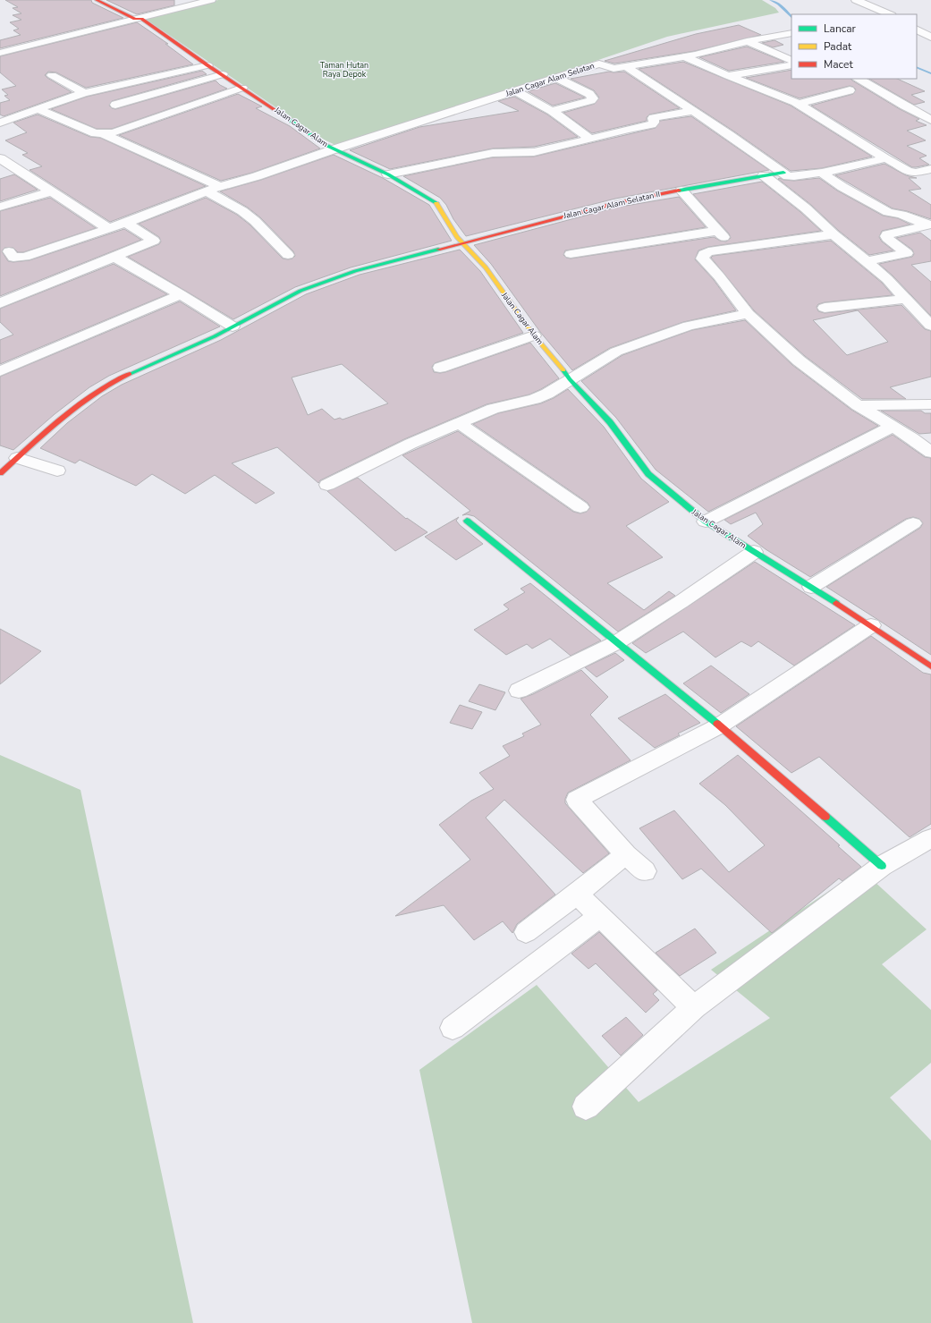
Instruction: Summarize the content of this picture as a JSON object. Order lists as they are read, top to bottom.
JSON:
{
  "streets": {
    "street": ["Jalan Cagar Alam Selatan", "Jalan Cagar Alam", "Jalan Cagar Alam Selatan II"]
  },
  "crossings": [
    ["Jalan Cagar Alam Selatan", "Jalan Cagar Alam"],
    ["Jalan Cagar Alam", "Jalan Cagar Alam Selatan II"]
  ],
  "parks": ["Taman Hutan Raya Depok"],
  "legend": ["Lancar", "Padat", "Macet"]
}
